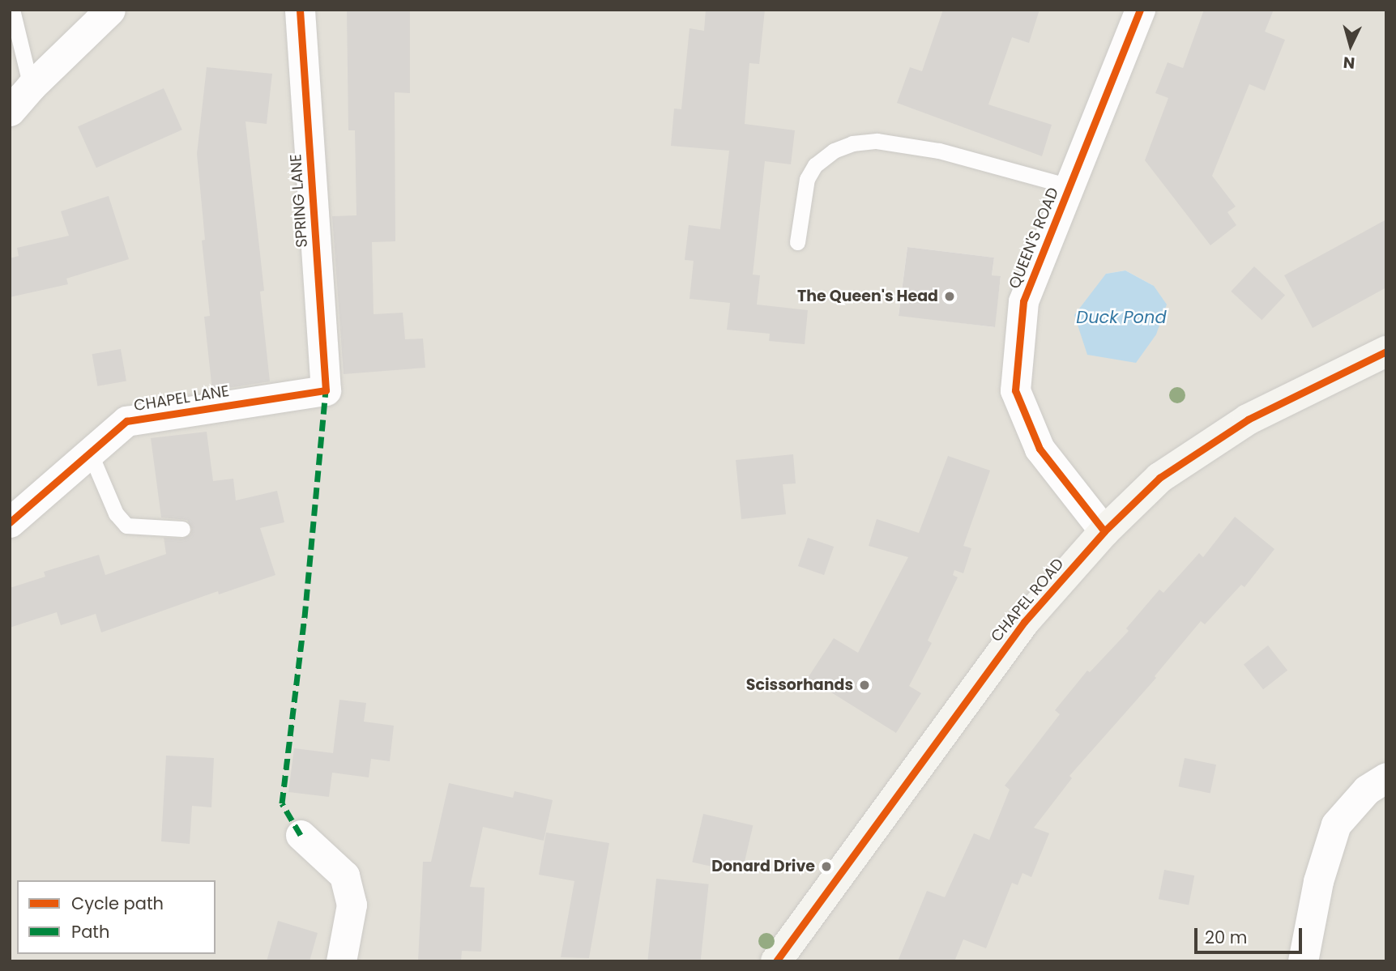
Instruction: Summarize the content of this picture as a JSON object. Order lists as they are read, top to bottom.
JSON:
{
  "streets": {
    "street": [
      "SPRING LANE",
      "QUEEN'S ROAD",
      "CHAPEL LANE",
      "CHAPEL ROAD"
    ]
  },
  "crossings": [
    ["SPRING LANE", "CHAPEL LANE"],
    ["QUEEN'S ROAD", "CHAPEL ROAD"]
  ],
  "water": ["Duck Pond"],
  "places": ["The Queen's Head", "Scissorhands", "Donard Drive"],
  "legend": ["Cycle path", "Path"],
  "scale_bar": "20 m",
  "north": "bottom"
}
